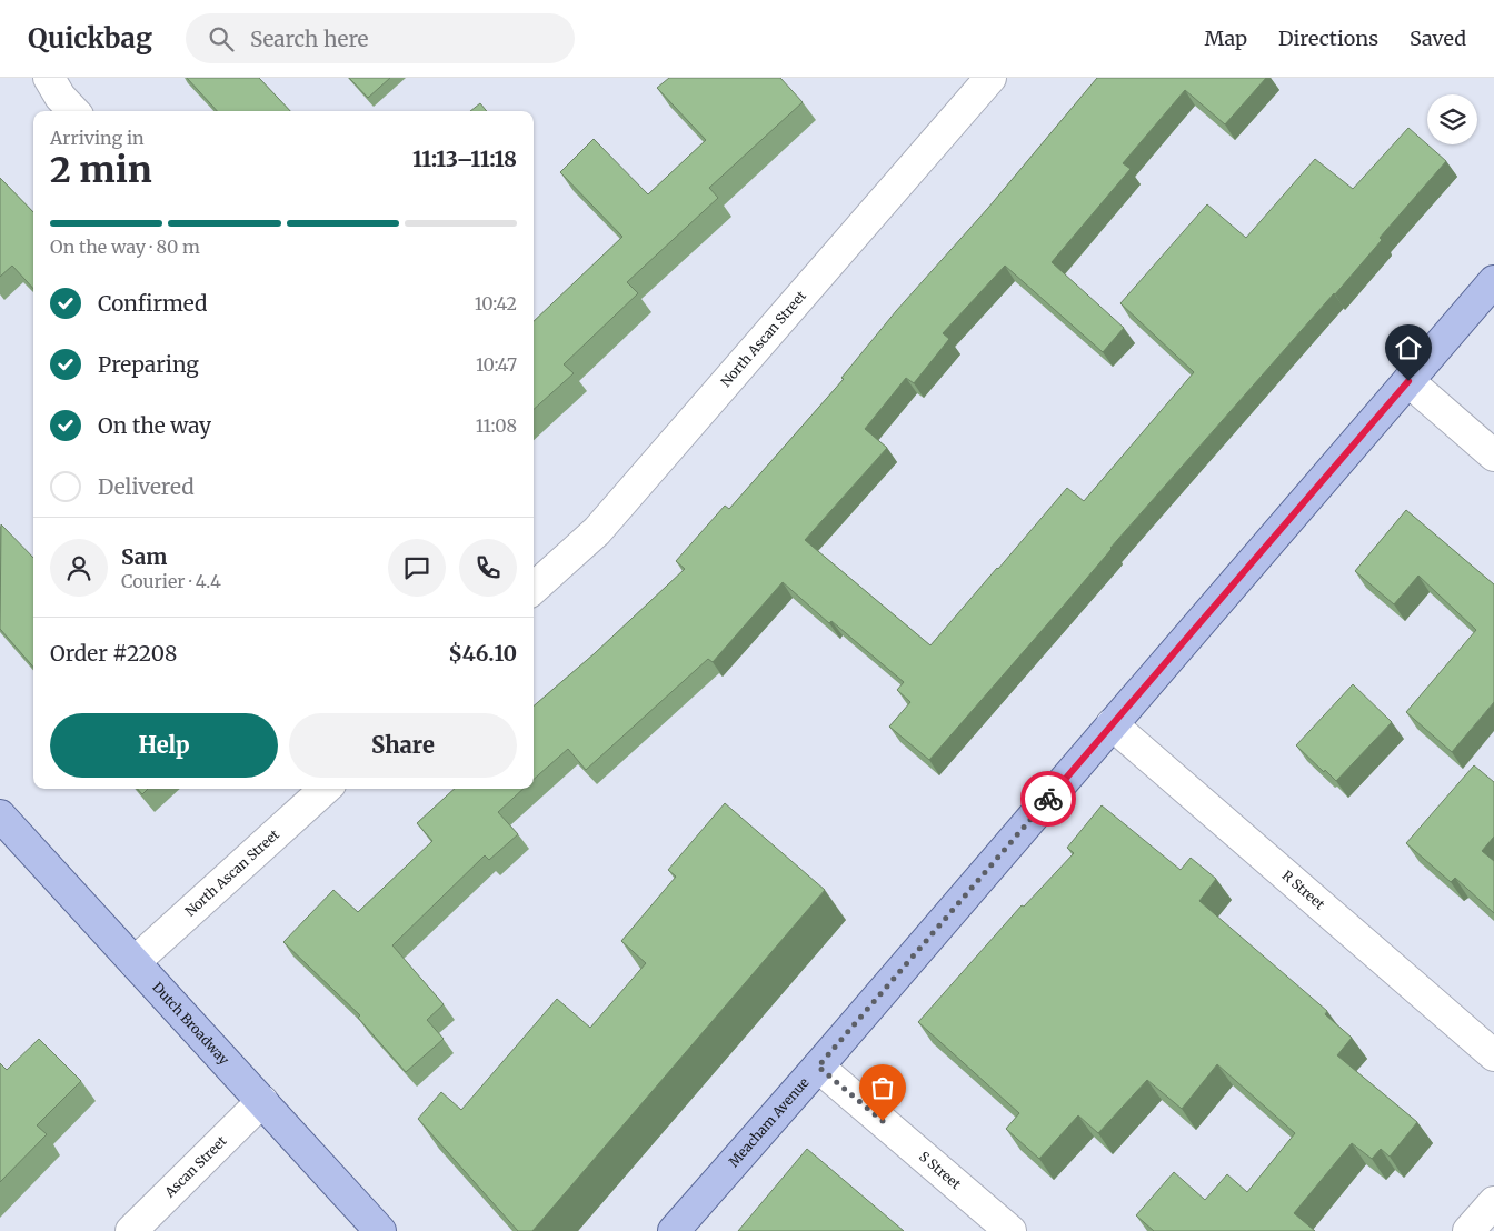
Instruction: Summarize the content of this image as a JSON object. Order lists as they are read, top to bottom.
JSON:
{
  "streets": {
    "main road": ["Dutch Broadway", "Meacham Avenue"],
    "street": [
      "North Ascan Street",
      "R Street",
      "Ascan Street",
      "S Street"
    ]
  },
  "crossings": [
    ["North Ascan Street", "Dutch Broadway"],
    ["R Street", "Meacham Avenue"],
    ["Dutch Broadway", "Ascan Street"],
    ["Meacham Avenue", "S Street"]
  ],
  "page": {
    "header": "Quickbag",
    "search": "Search here",
    "nav": ["Map", "Directions", "Saved"],
    "heading": ["2 min", "Arriving in", "11:13–11:18"],
    "panel": [
      "Sam",
      "Courier · 4.4",
      "Order #2208",
      "$46.10"
    ],
    "bar": "On the way · 80 m",
    "list": [
      ["Confirmed", "10:42"],
      ["Preparing", "10:47"],
      ["On the way", "11:08"],
      "Delivered"
    ],
    "buttons": ["Help", "Share"]
  }
}
